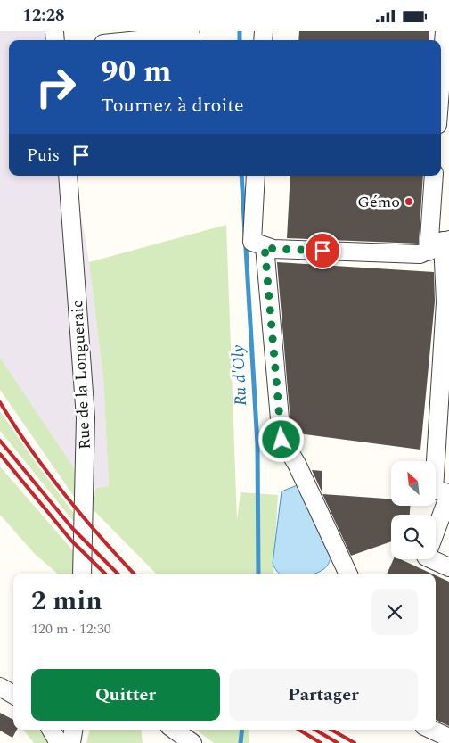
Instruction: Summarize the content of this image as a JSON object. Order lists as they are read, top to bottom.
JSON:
{
  "streets": {
    "street": ["Rue de la Longueraie"]
  },
  "water": ["Ru d'Oly"],
  "places": ["Gémo"],
  "north": "top left",
  "page": {
    "status": "12:28",
    "turn": ["90 m", "Tournez à droite"],
    "then": "Puis",
    "heading": ["2 min", "120 m · 12:30"],
    "buttons": ["Quitter", "Partager"]
  }
}
